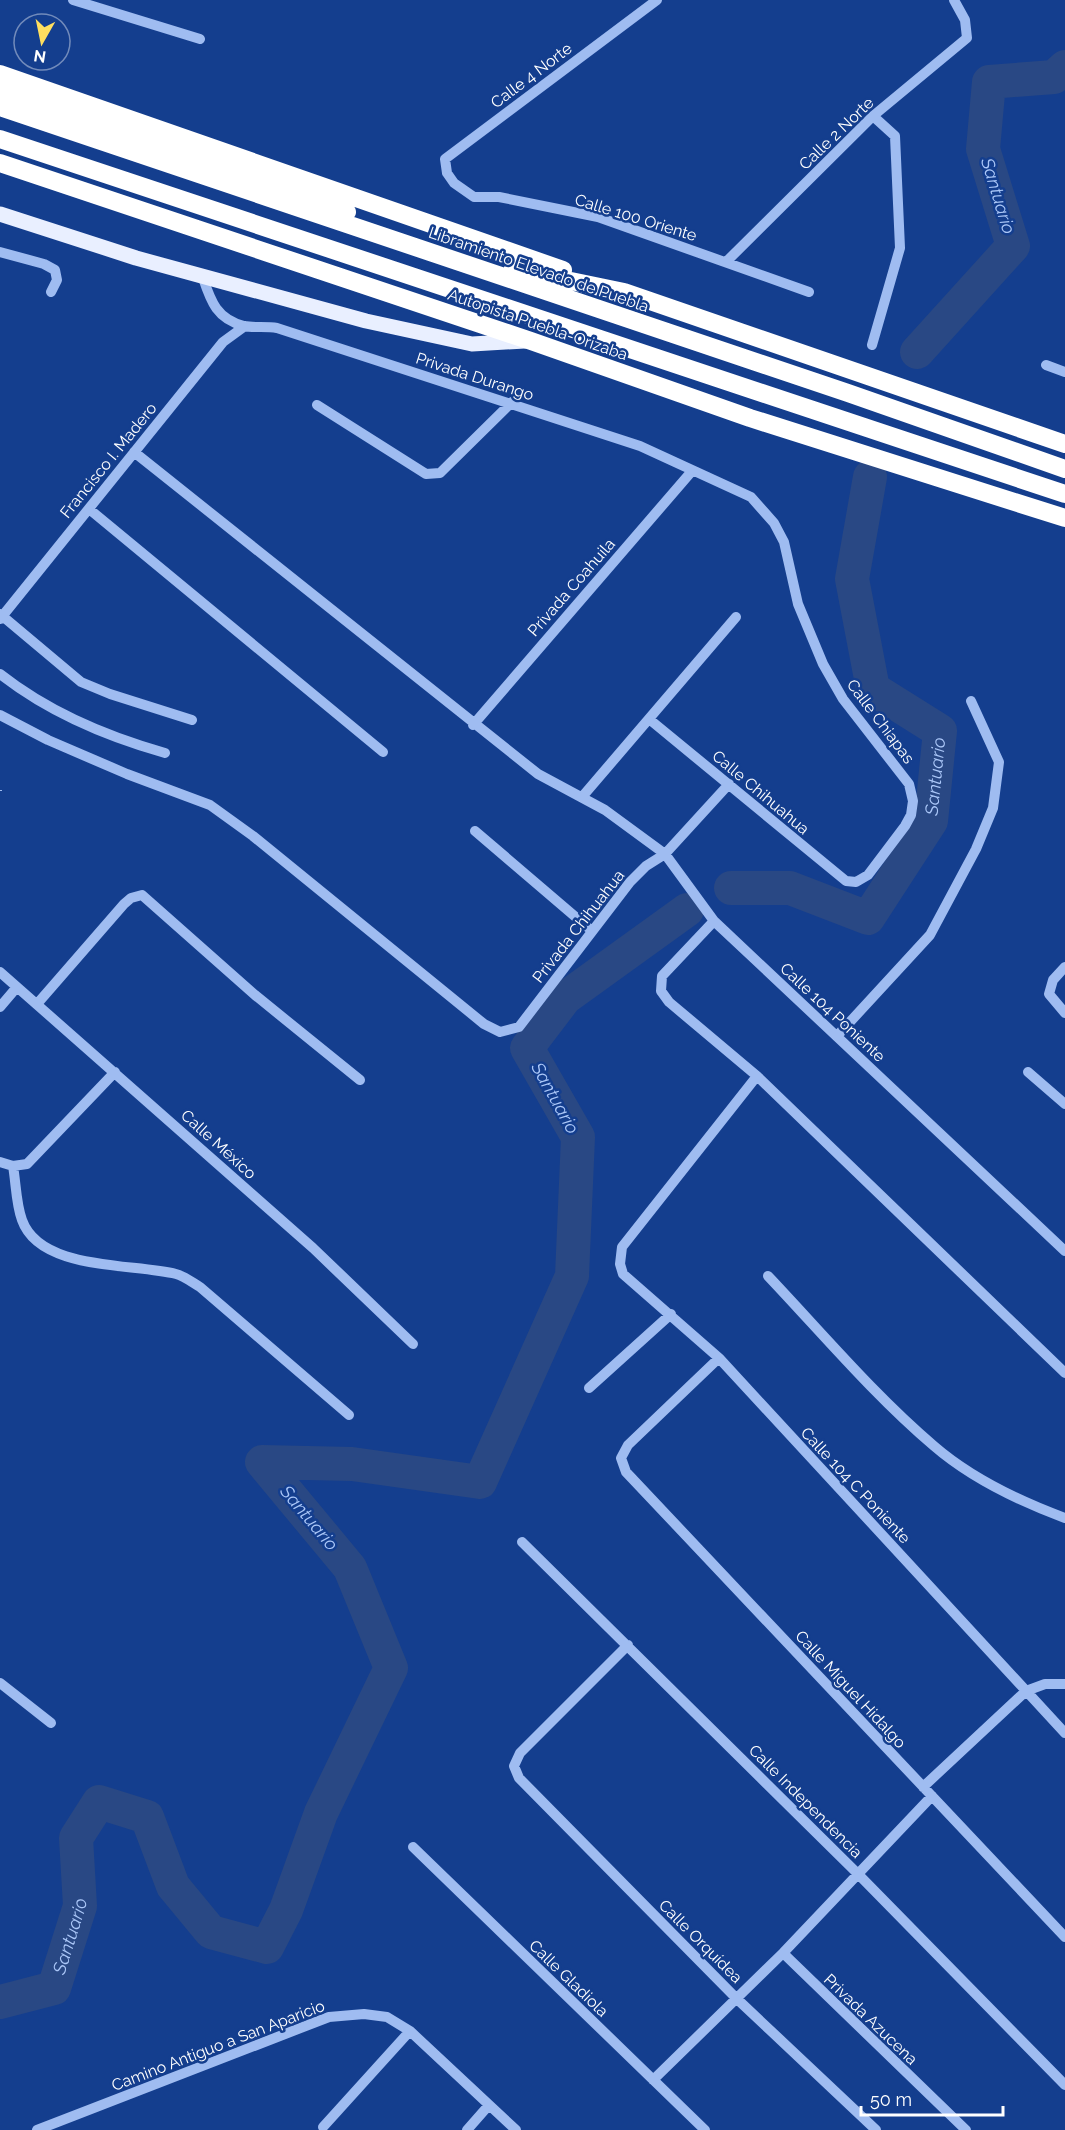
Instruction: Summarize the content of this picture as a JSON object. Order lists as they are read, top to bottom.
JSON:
{
  "streets": {
    "highway": ["Libramiento Elevado de Puebla", "Autopista Puebla-Orizaba"],
    "street": [
      "Calle 4 Norte",
      "Calle 2 Norte",
      "Calle 100 Oriente",
      "Privada Durango",
      "Francisco I. Madero",
      "Privada Coahuila",
      "Calle Chiapas",
      "Calle Chihuahua",
      "Privada Chihuahua",
      "Calle 104 Poniente",
      "Calle México",
      "Calle 104 C Poniente",
      "Calle Miguel Hidalgo",
      "Calle Independencia",
      "Calle Orquídea",
      "Calle Gladiola",
      "Privada Azucena",
      "Camino Antiguo a San Aparicio"
    ]
  },
  "crossings": [
    ["Calle 4 Norte", "Calle 100 Oriente"],
    ["Calle 2 Norte", "Calle 100 Oriente"],
    ["Privada Durango", "Francisco I. Madero"],
    ["Privada Durango", "Privada Coahuila"],
    ["Privada Durango", "Calle Chiapas"],
    ["Francisco I. Madero", "Calle 104 Poniente"],
    ["Privada Coahuila", "Calle Chiapas"],
    ["Privada Coahuila", "Calle 104 Poniente"],
    ["Calle Chiapas", "Calle Chihuahua"],
    ["Calle Chihuahua", "Privada Chihuahua"],
    ["Privada Chihuahua", "Calle 104 Poniente"],
    ["Calle 104 C Poniente", "Calle Miguel Hidalgo"],
    ["Calle Independencia", "Calle Orquídea"]
  ],
  "water": ["Santuario"],
  "scale_bar": "50 m",
  "north": "bottom"
}
